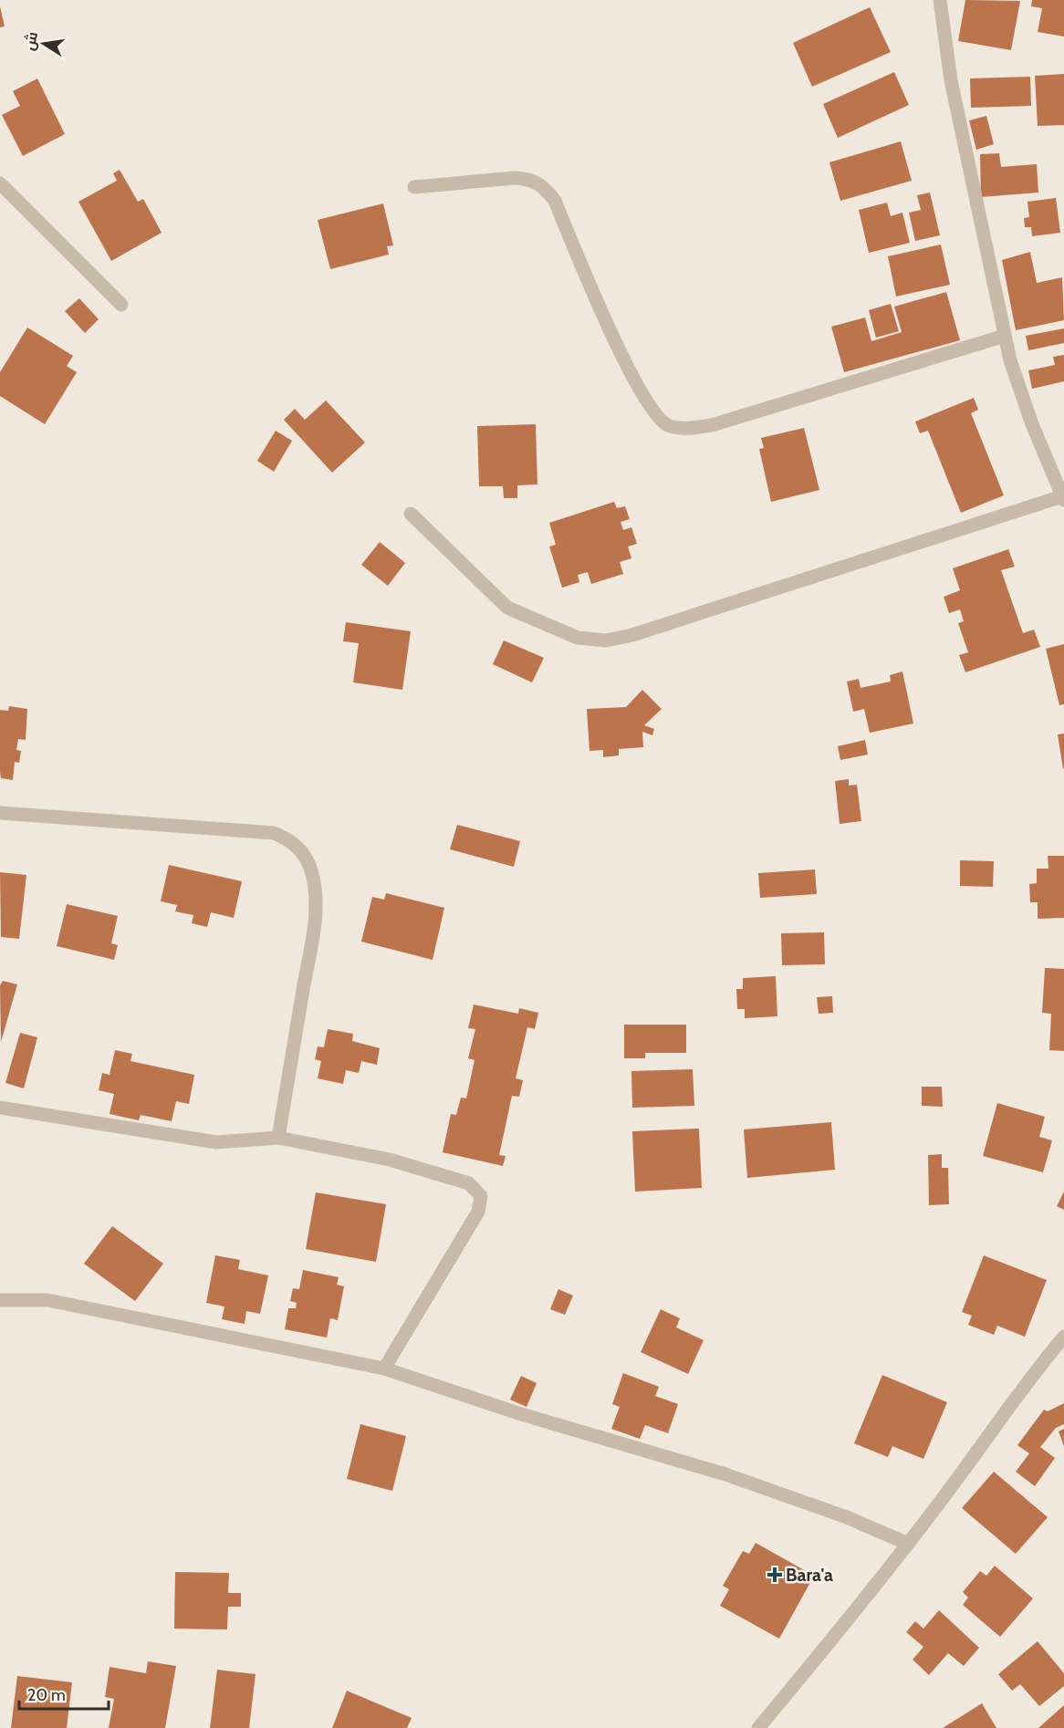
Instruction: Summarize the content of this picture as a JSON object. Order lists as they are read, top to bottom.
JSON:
{
  "places": {
    "health": ["Bara'a"]
  },
  "scale_bar": "20 m",
  "north": "left"
}
